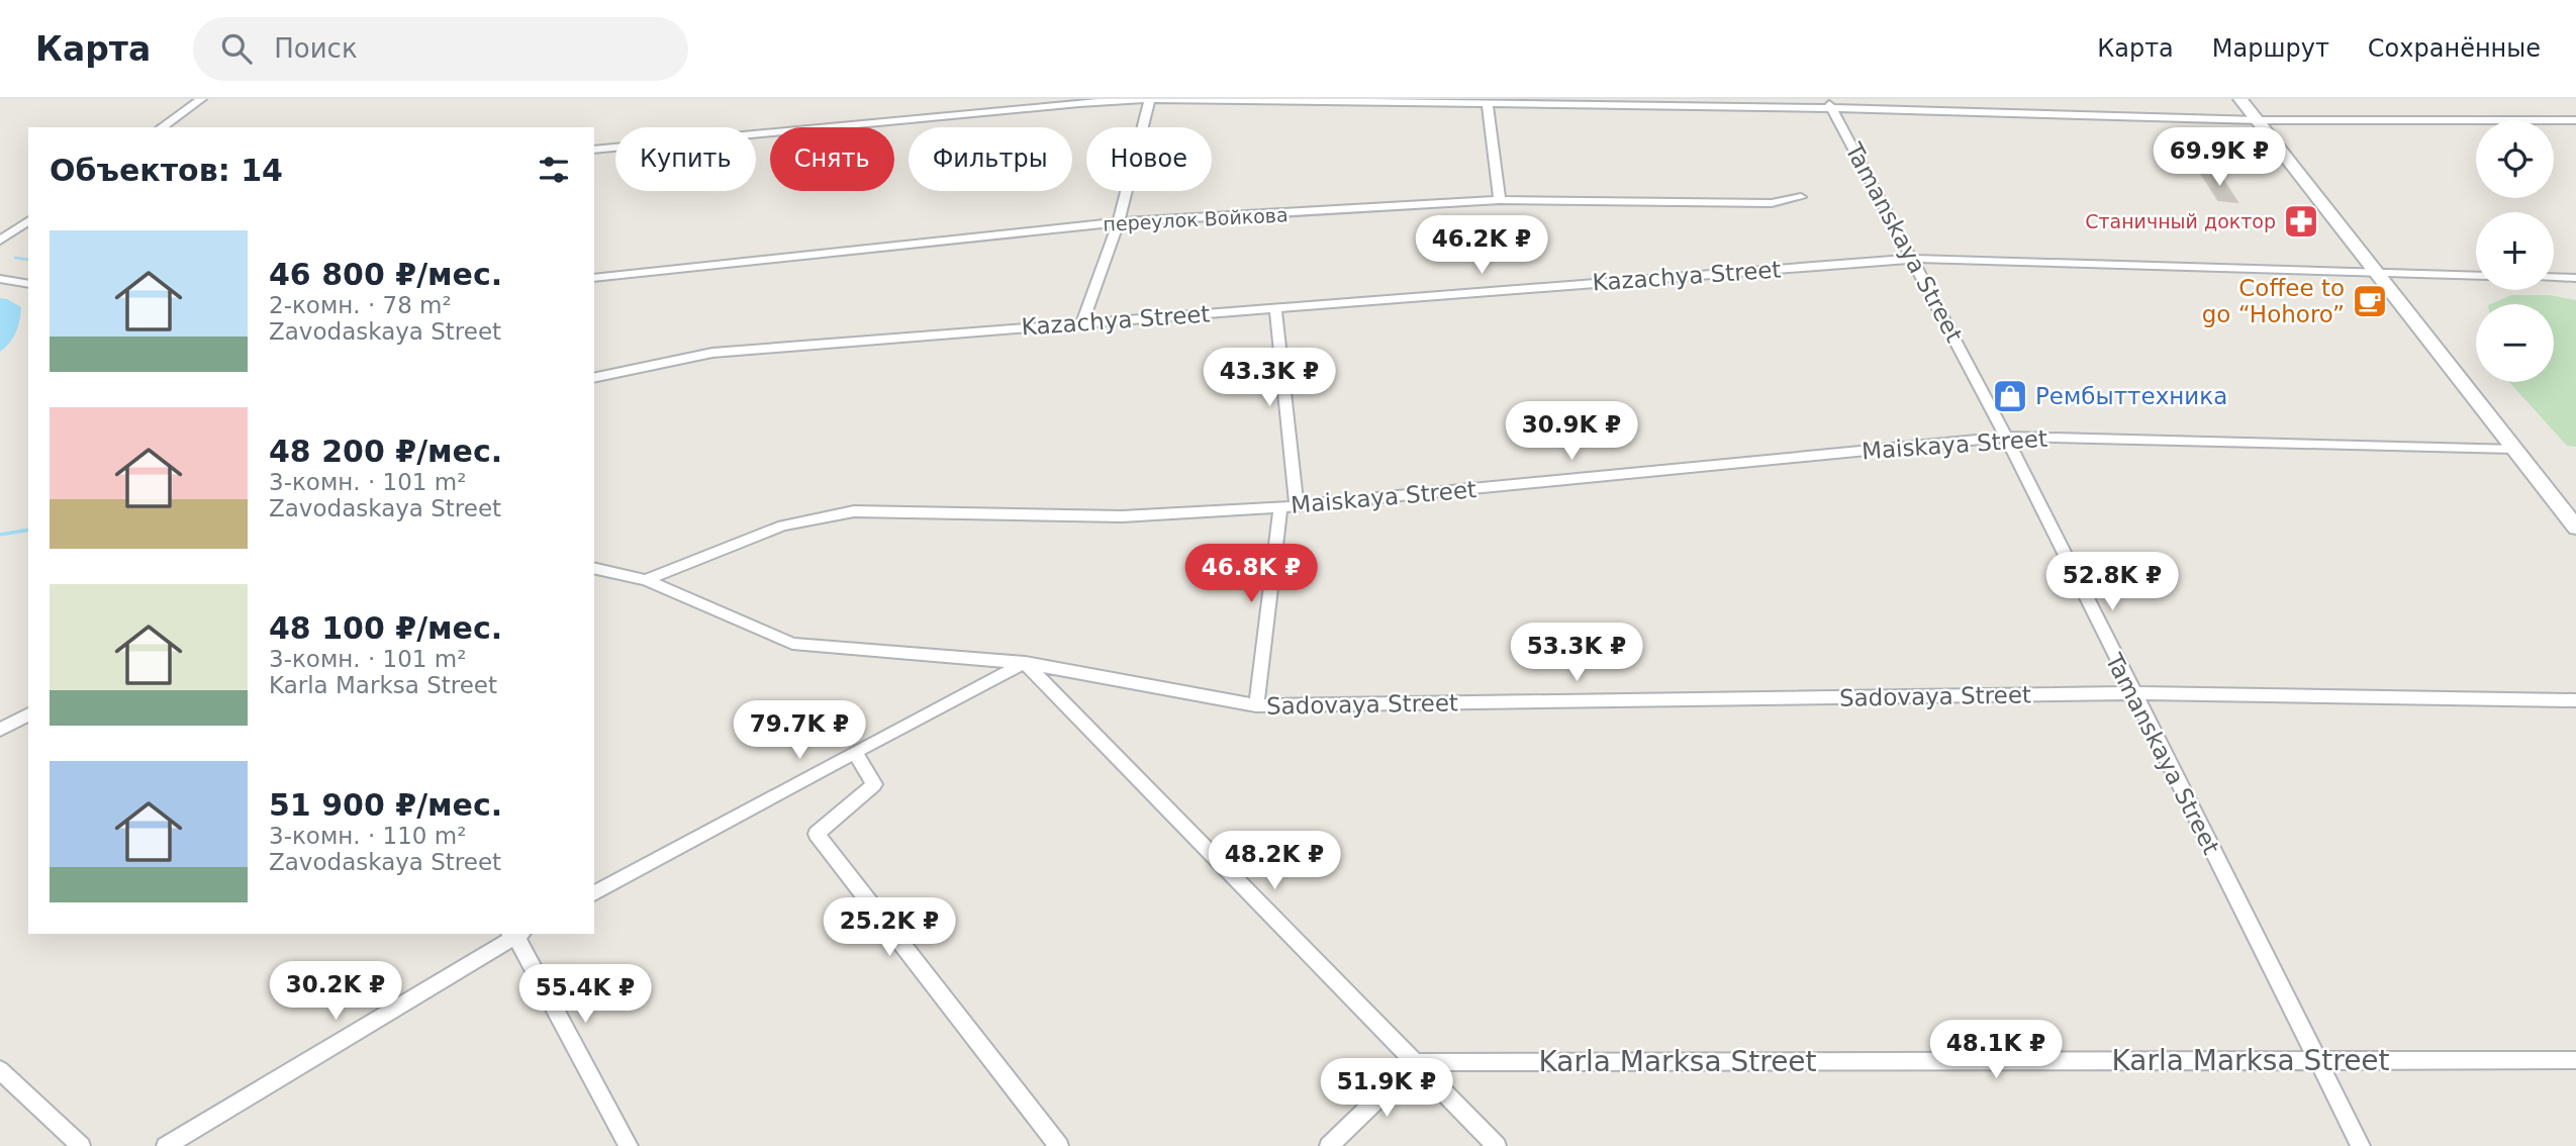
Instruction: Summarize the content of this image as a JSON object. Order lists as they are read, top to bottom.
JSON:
{
  "streets": {
    "street": [
      "переулок Войкова",
      "Tamanskaya Street",
      "Kazachya Street",
      "Maiskaya Street",
      "Sadovaya Street",
      "Karla Marksa Street"
    ]
  },
  "crossings": [
    ["Tamanskaya Street", "Kazachya Street"],
    ["Tamanskaya Street", "Maiskaya Street"],
    ["Tamanskaya Street", "Sadovaya Street"],
    ["Tamanskaya Street", "Karla Marksa Street"],
    ["Maiskaya Street", "Sadovaya Street"]
  ],
  "places": {
    "pharmacy": ["Станичный доктор"],
    "cafe": ["Coffee to go “Hohoro”"],
    "shop": ["Рембыттехника"]
  },
  "page": {
    "header": "Карта",
    "search": "Поиск",
    "nav": ["Карта", "Маршрут", "Сохранённые"],
    "map_buttons": ["+", "−"],
    "price": [
      "69.9K ₽",
      "46.2K ₽",
      "43.3K ₽",
      "30.9K ₽",
      "46.8K ₽",
      "52.8K ₽",
      "53.3K ₽",
      "79.7K ₽",
      "48.2K ₽",
      "25.2K ₽",
      "30.2K ₽",
      "55.4K ₽",
      "48.1K ₽",
      "51.9K ₽"
    ],
    "chip": [
      "Купить",
      "Снять",
      "Фильтры",
      "Новое"
    ],
    "heading": "Объектов: 14",
    "list": [
      {
        "name": "46 800 ₽/мес.",
        "note": "2-комн. · 78 m² · Zavodaskaya Street"
      },
      {
        "name": "48 200 ₽/мес.",
        "note": "3-комн. · 101 m² · Zavodaskaya Street"
      },
      {
        "name": "48 100 ₽/мес.",
        "note": "3-комн. · 101 m² · Karla Marksa Street"
      },
      {
        "name": "51 900 ₽/мес.",
        "note": "3-комн. · 110 m² · Zavodaskaya Street"
      }
    ]
  }
}
